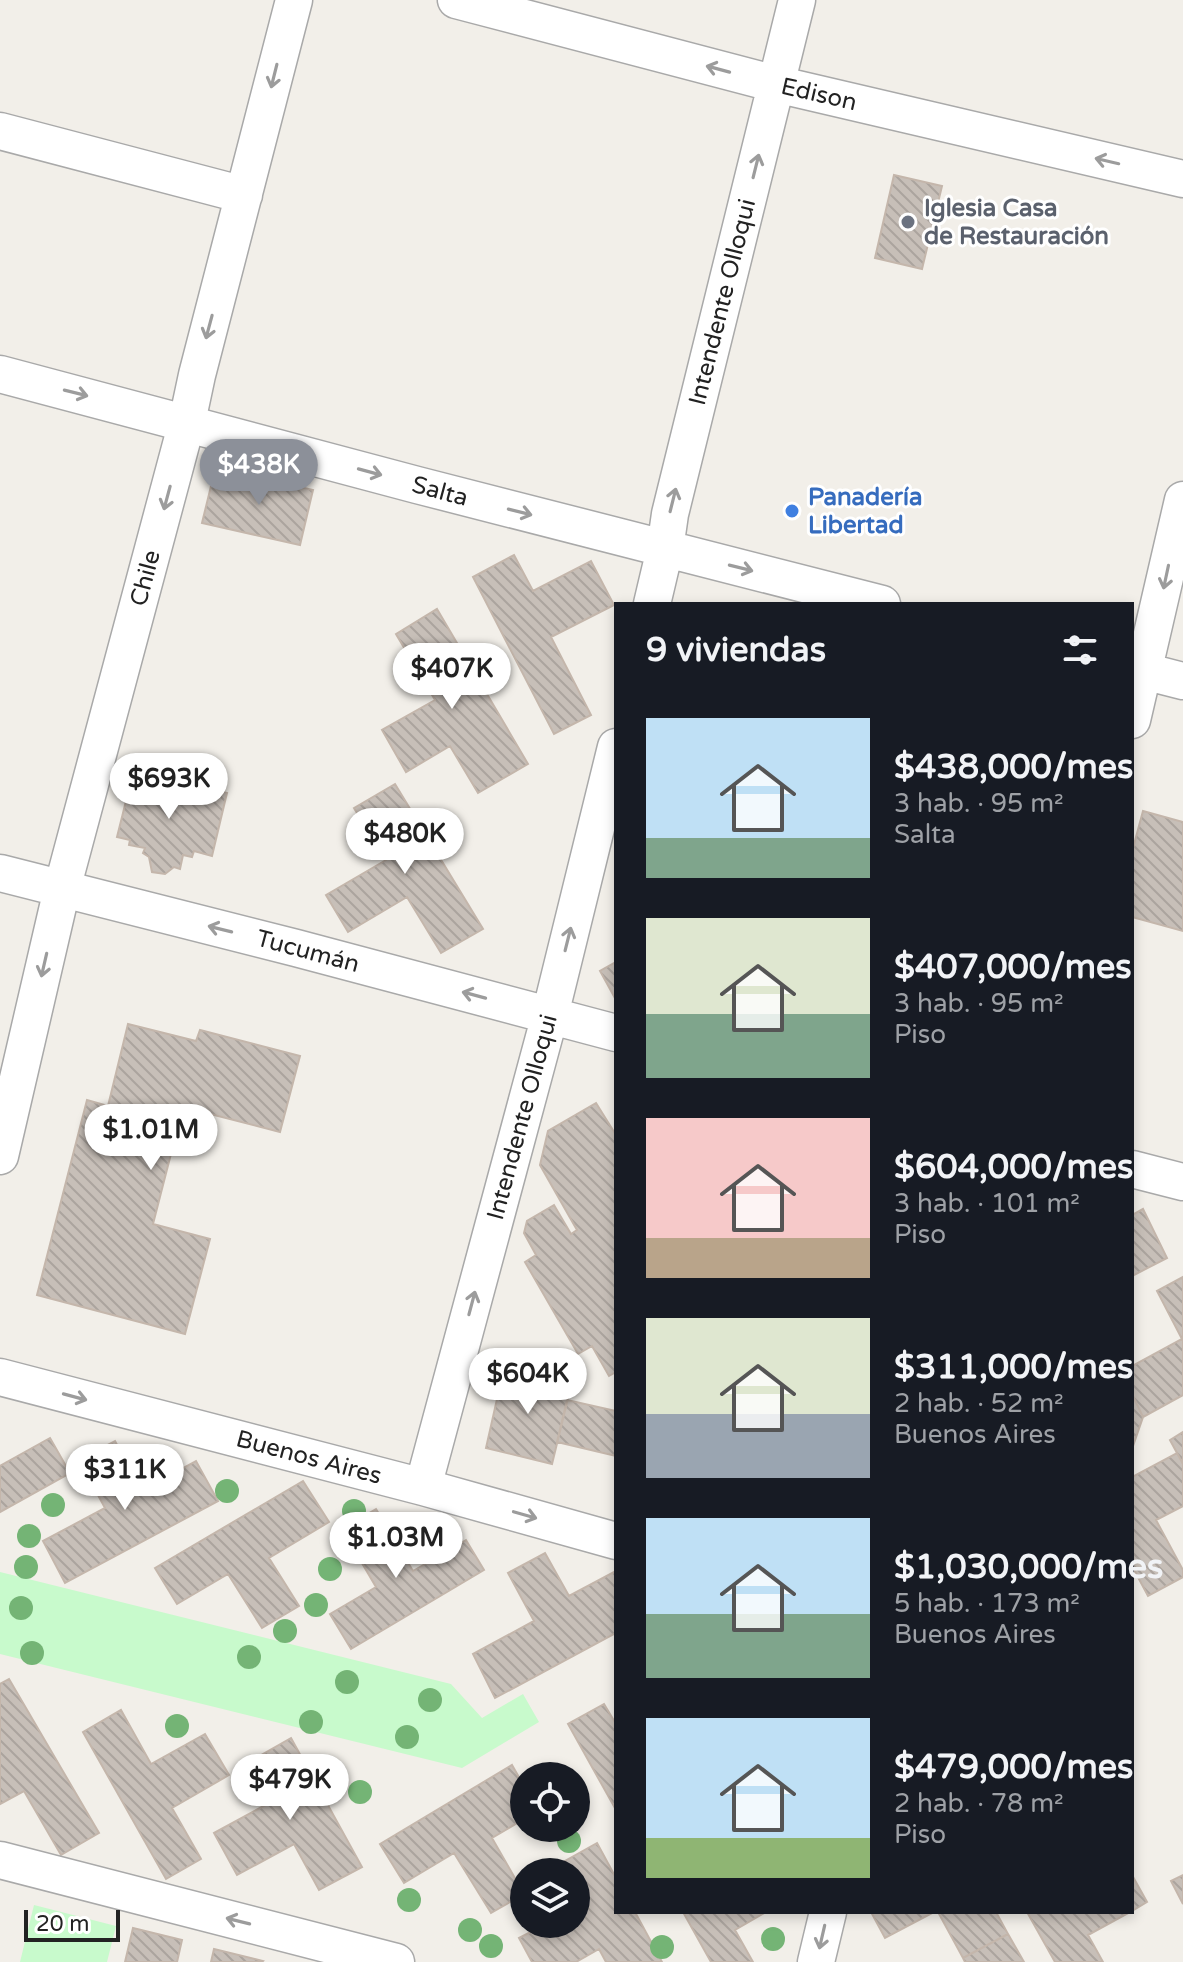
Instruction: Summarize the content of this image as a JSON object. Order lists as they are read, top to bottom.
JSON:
{
  "streets": {
    "street": [
      "Edison",
      "Intendente Olloqui",
      "Salta",
      "Chile",
      "Tucumán",
      "Buenos Aires"
    ]
  },
  "crossings": [
    ["Edison", "Intendente Olloqui"],
    ["Intendente Olloqui", "Salta"],
    ["Intendente Olloqui", "Tucumán"],
    ["Intendente Olloqui", "Buenos Aires"],
    ["Salta", "Chile"],
    ["Chile", "Tucumán"]
  ],
  "one_way": [
    "Edison",
    "Intendente Olloqui",
    "Salta",
    "Chile",
    "Tucumán",
    "Buenos Aires"
  ],
  "places": ["Iglesia Casa de Restauración", "Panadería Libertad"],
  "scale_bar": "20 m",
  "page": {
    "price": [
      "$438K",
      "$407K",
      "$693K",
      "$480K",
      "$1.01M",
      "$604K",
      "$311K",
      "$1.03M",
      "$479K"
    ],
    "heading": "9 viviendas",
    "list": [
      {
        "name": "$438,000/mes",
        "note": "3 hab. · 95 m² · Salta"
      },
      {
        "name": "$407,000/mes",
        "note": "3 hab. · 95 m² · Piso"
      },
      {
        "name": "$604,000/mes",
        "note": "3 hab. · 101 m² · Piso"
      },
      {
        "name": "$311,000/mes",
        "note": "2 hab. · 52 m² · Buenos Aires"
      },
      {
        "name": "$1,030,000/mes",
        "note": "5 hab. · 173 m² · Buenos Aires"
      },
      {
        "name": "$479,000/mes",
        "note": "2 hab. · 78 m² · Piso"
      }
    ],
    "scale": "20 m"
  }
}
